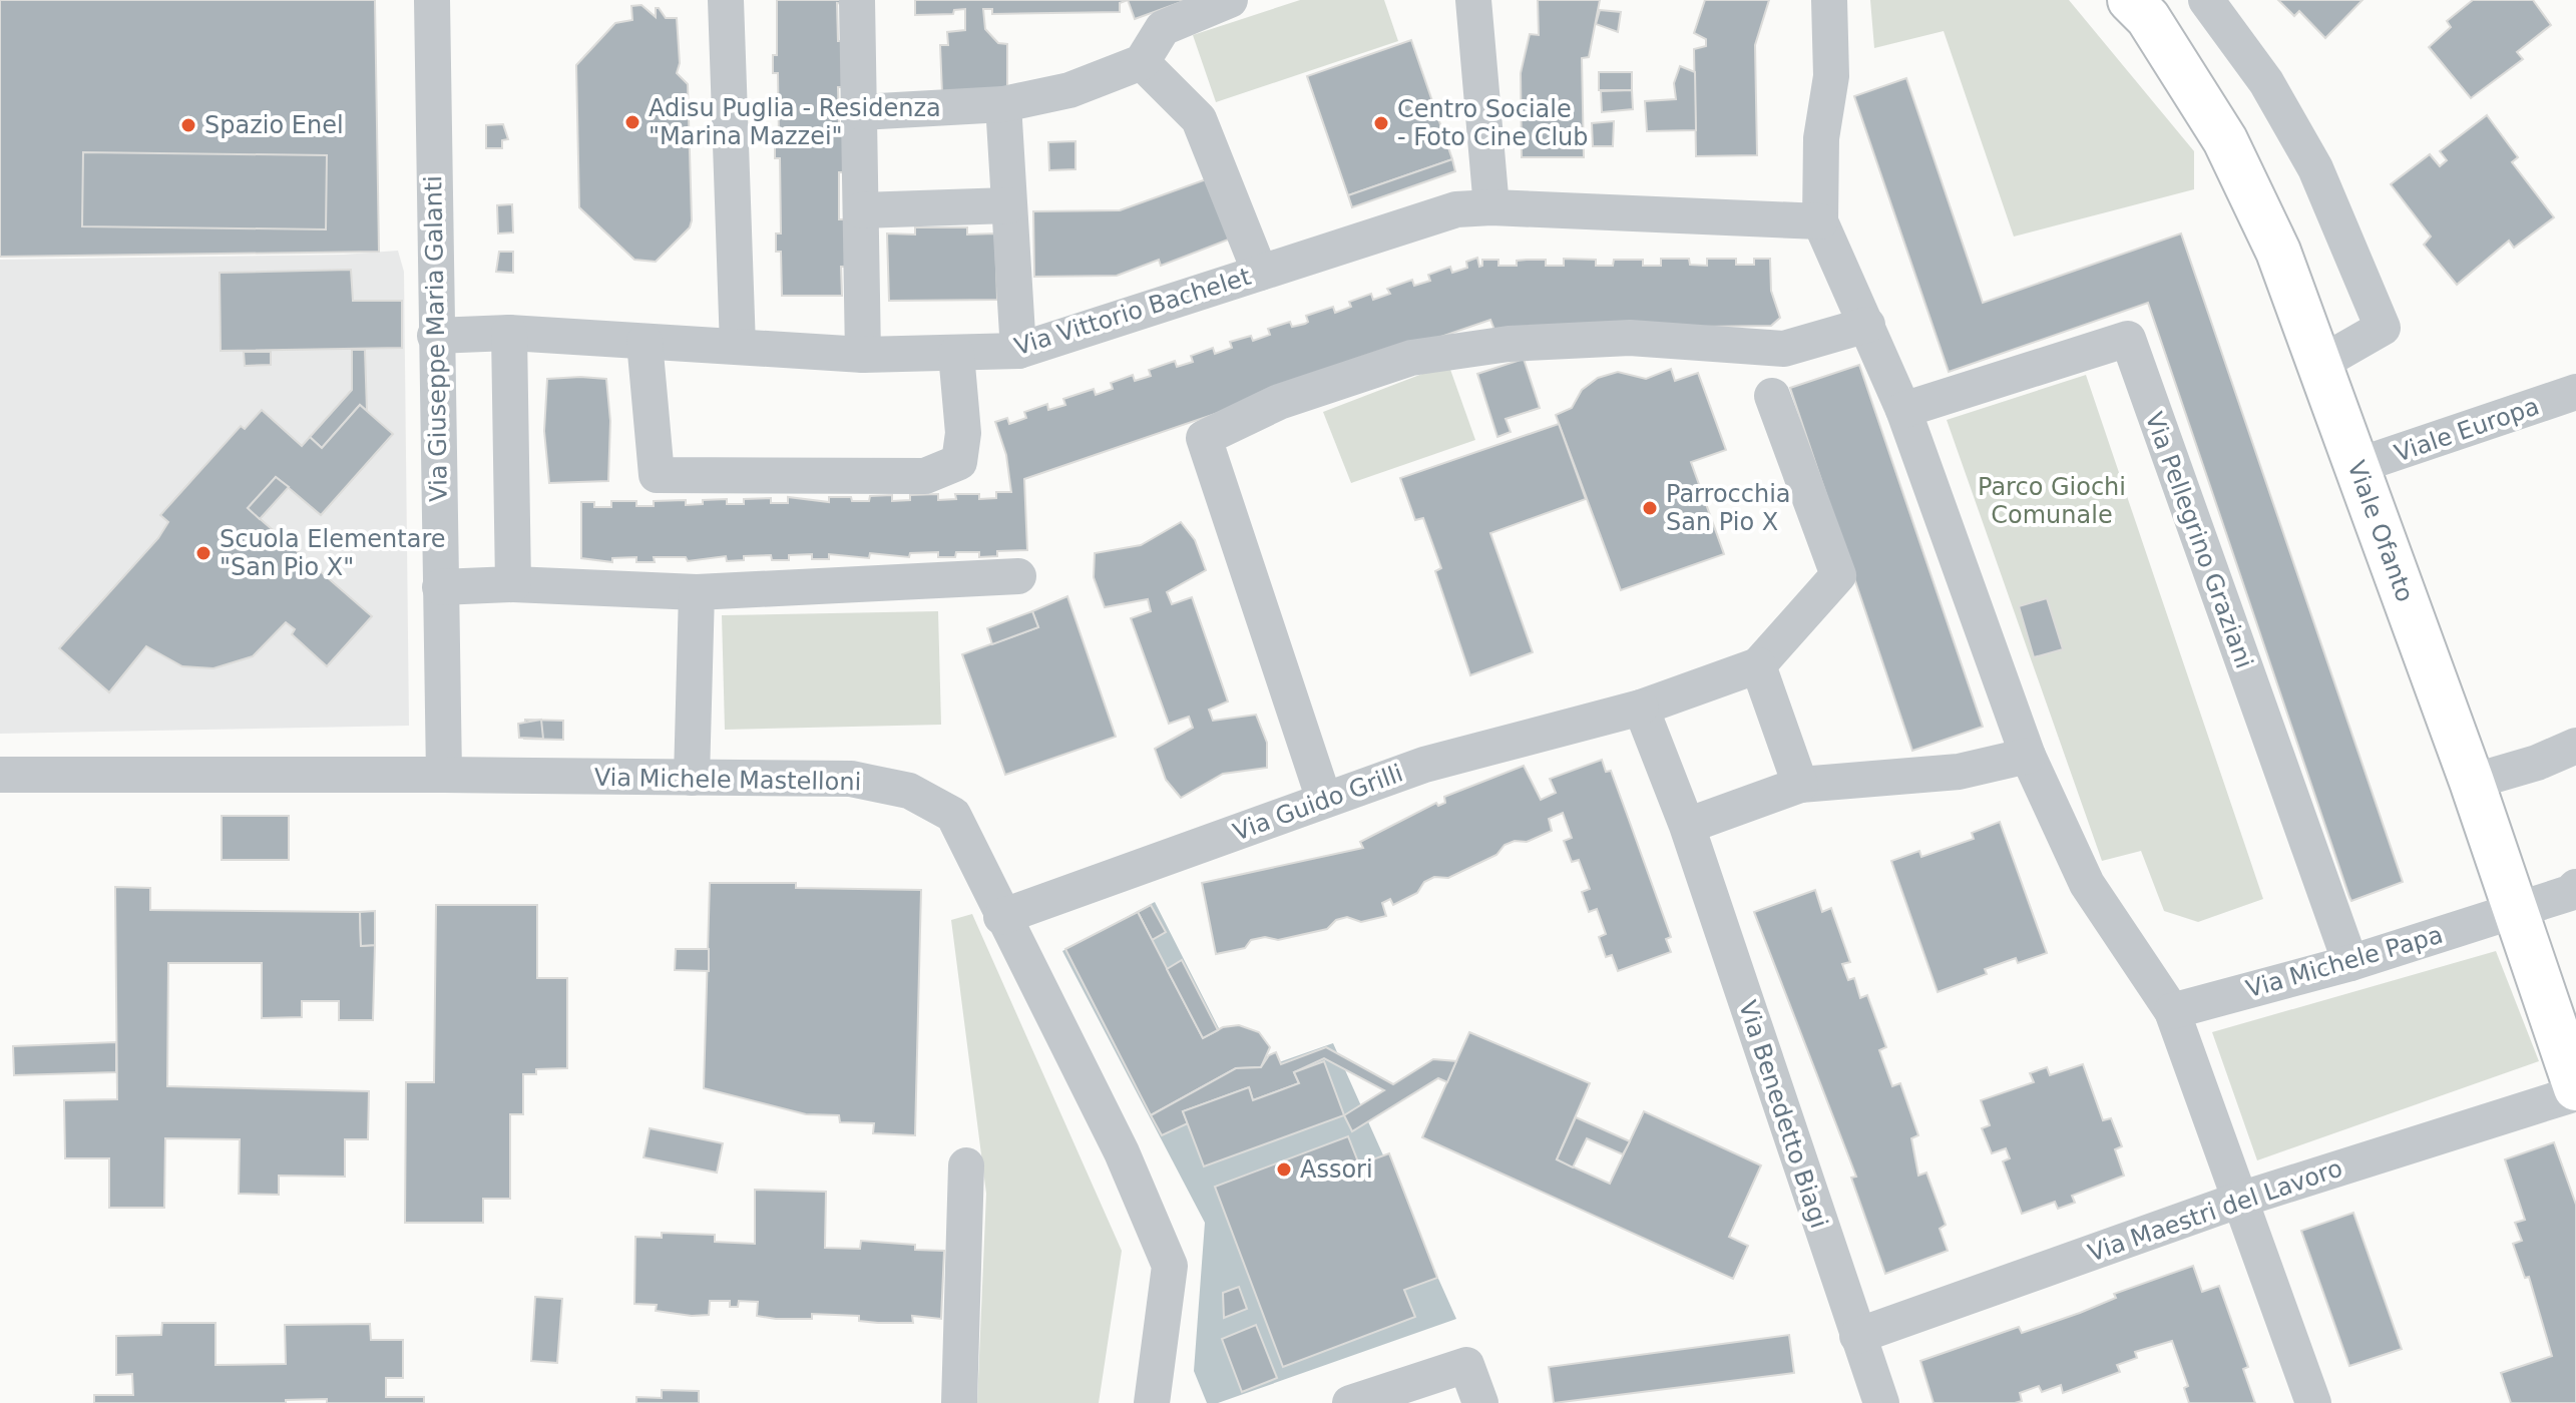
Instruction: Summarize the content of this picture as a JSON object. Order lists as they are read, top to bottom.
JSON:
{
  "streets": {
    "main road": ["Viale Ofanto"],
    "street": [
      "Via Vittorio Bachelet",
      "Via Giuseppe Maria Galanti",
      "Viale Europa",
      "Via Pellegrino Graziani",
      "Via Michele Mastelloni",
      "Via Guido Grilli",
      "Via Michele Papa",
      "Via Benedetto Biagi",
      "Via Maestri del Lavoro"
    ]
  },
  "crossings": [
    ["Via Vittorio Bachelet", "Via Giuseppe Maria Galanti"],
    ["Via Giuseppe Maria Galanti", "Via Michele Mastelloni"],
    ["Viale Europa", "Viale Ofanto"],
    ["Viale Ofanto", "Via Michele Papa"],
    ["Viale Ofanto", "Via Maestri del Lavoro"],
    ["Via Pellegrino Graziani", "Via Michele Papa"],
    ["Via Michele Mastelloni", "Via Guido Grilli"],
    ["Via Guido Grilli", "Via Benedetto Biagi"],
    ["Via Benedetto Biagi", "Via Maestri del Lavoro"]
  ],
  "parks": ["Parco Giochi Comunale"],
  "places": [
    "Adisu Puglia - Residenza \"Marina Mazzei\"",
    "Centro Sociale - Foto Cine Club",
    "Spazio Enel",
    "Parrocchia San Pio X",
    "Scuola Elementare \"San Pio X\"",
    "Assori"
  ]
}
